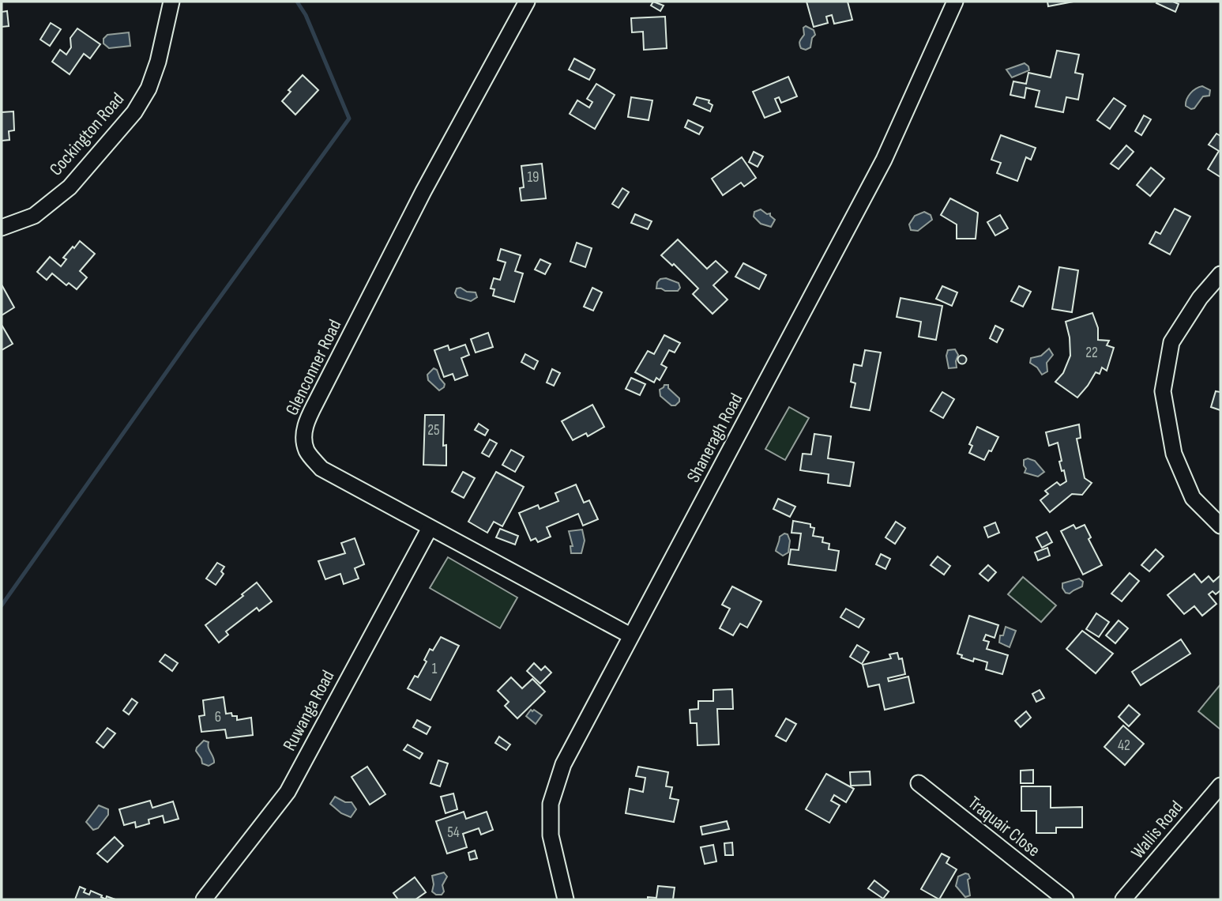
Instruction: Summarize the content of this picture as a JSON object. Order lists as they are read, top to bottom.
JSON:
{
  "streets": {
    "street": [
      "Cockington Road",
      "Glenconner Road",
      "Shaneragh Road",
      "Ruwanga Road",
      "Traquair Close",
      "Wallis Road"
    ]
  },
  "crossings": [
    ["Glenconner Road", "Shaneragh Road"],
    ["Glenconner Road", "Ruwanga Road"]
  ],
  "house_numbers": [
    "19",
    "22",
    "25",
    "1",
    "6",
    "42",
    "54"
  ]
}
